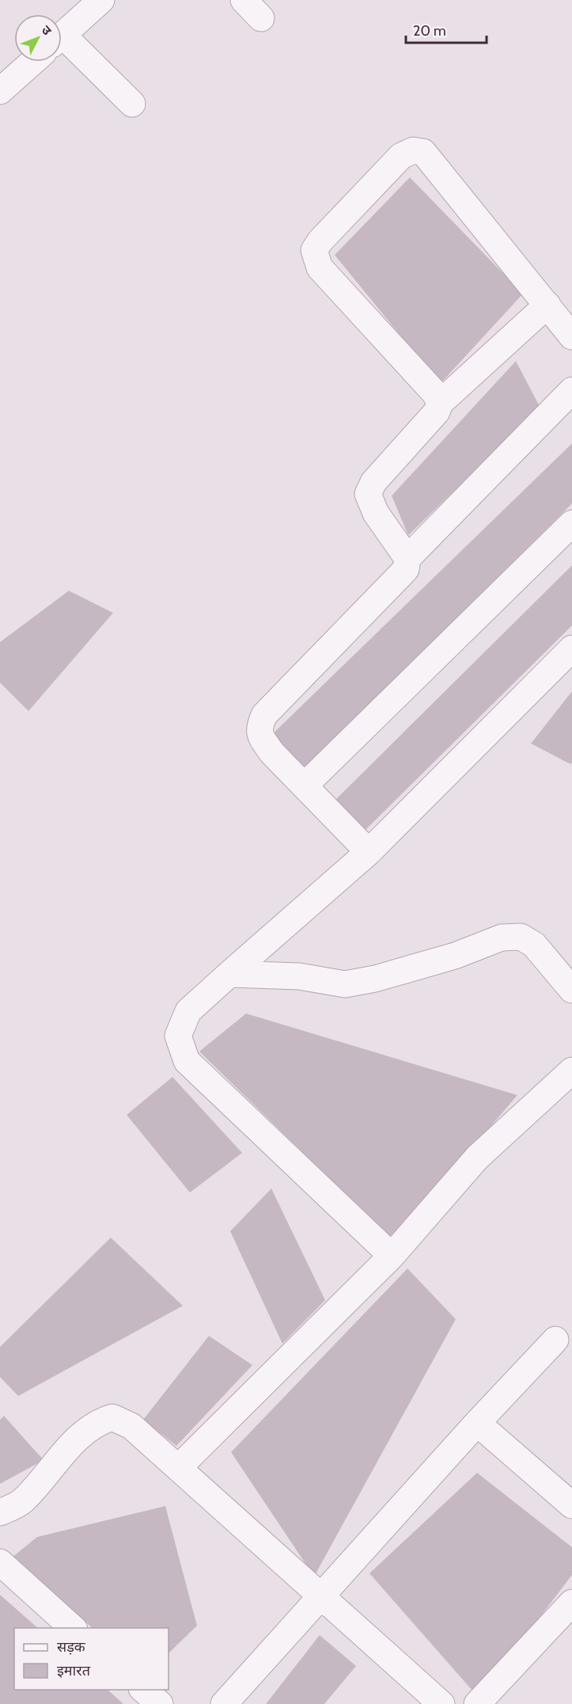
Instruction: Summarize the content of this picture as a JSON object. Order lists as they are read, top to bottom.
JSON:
{
  "legend": ["सड़क", "इमारत"],
  "scale_bar": "20 m",
  "north": "top right"
}
